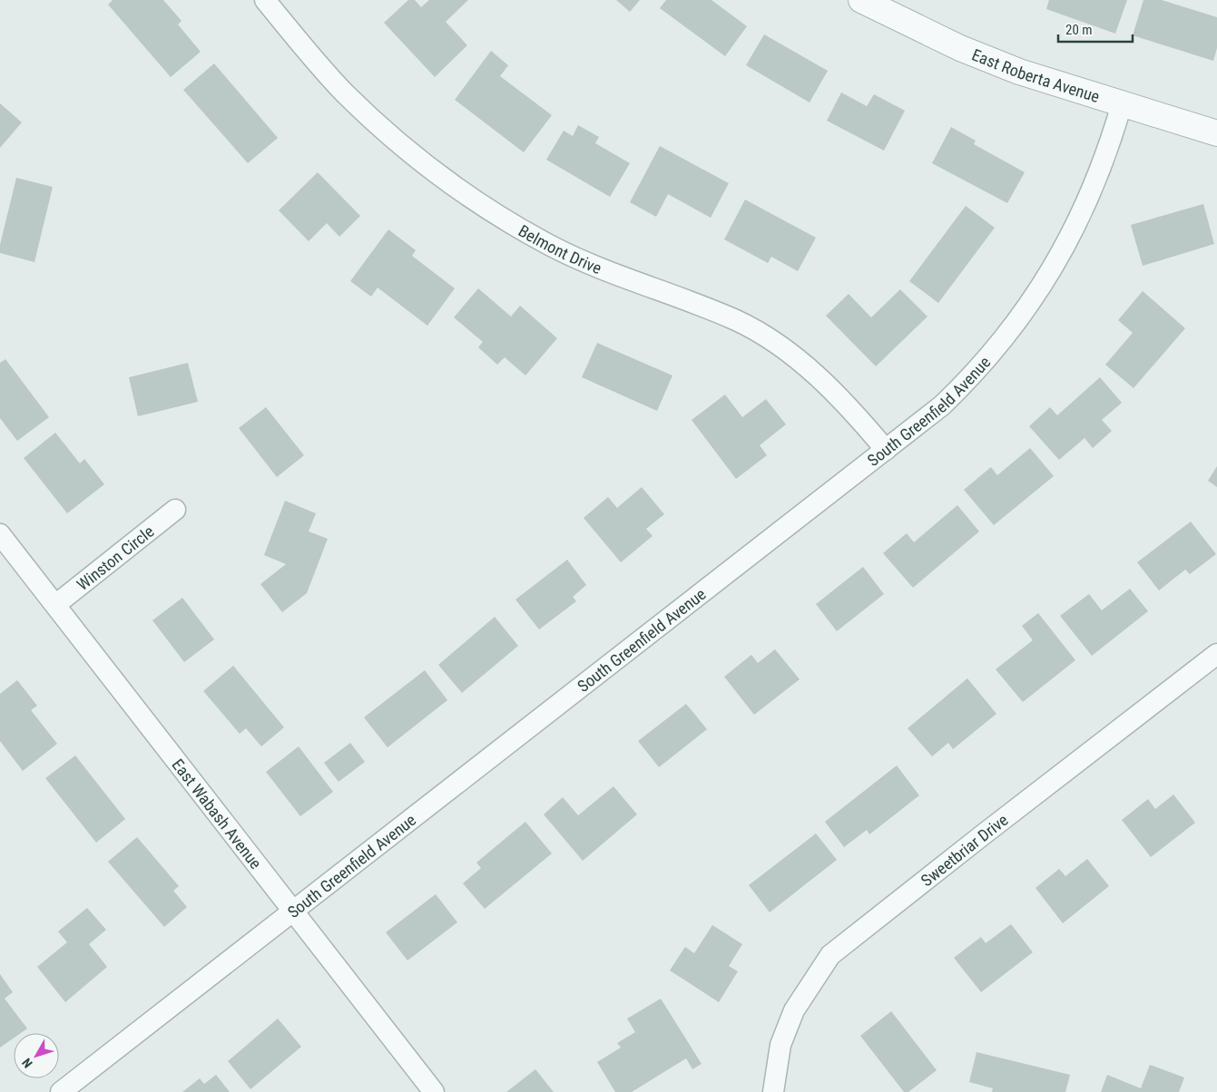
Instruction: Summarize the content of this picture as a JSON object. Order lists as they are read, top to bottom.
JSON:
{
  "streets": {
    "street": [
      "East Roberta Avenue",
      "Belmont Drive",
      "South Greenfield Avenue",
      "Winston Circle",
      "East Wabash Avenue",
      "Sweetbriar Drive"
    ]
  },
  "crossings": [
    ["East Roberta Avenue", "South Greenfield Avenue"],
    ["Belmont Drive", "South Greenfield Avenue"],
    ["South Greenfield Avenue", "East Wabash Avenue"],
    ["Winston Circle", "East Wabash Avenue"]
  ],
  "scale_bar": "20 m",
  "north": "bottom left"
}
